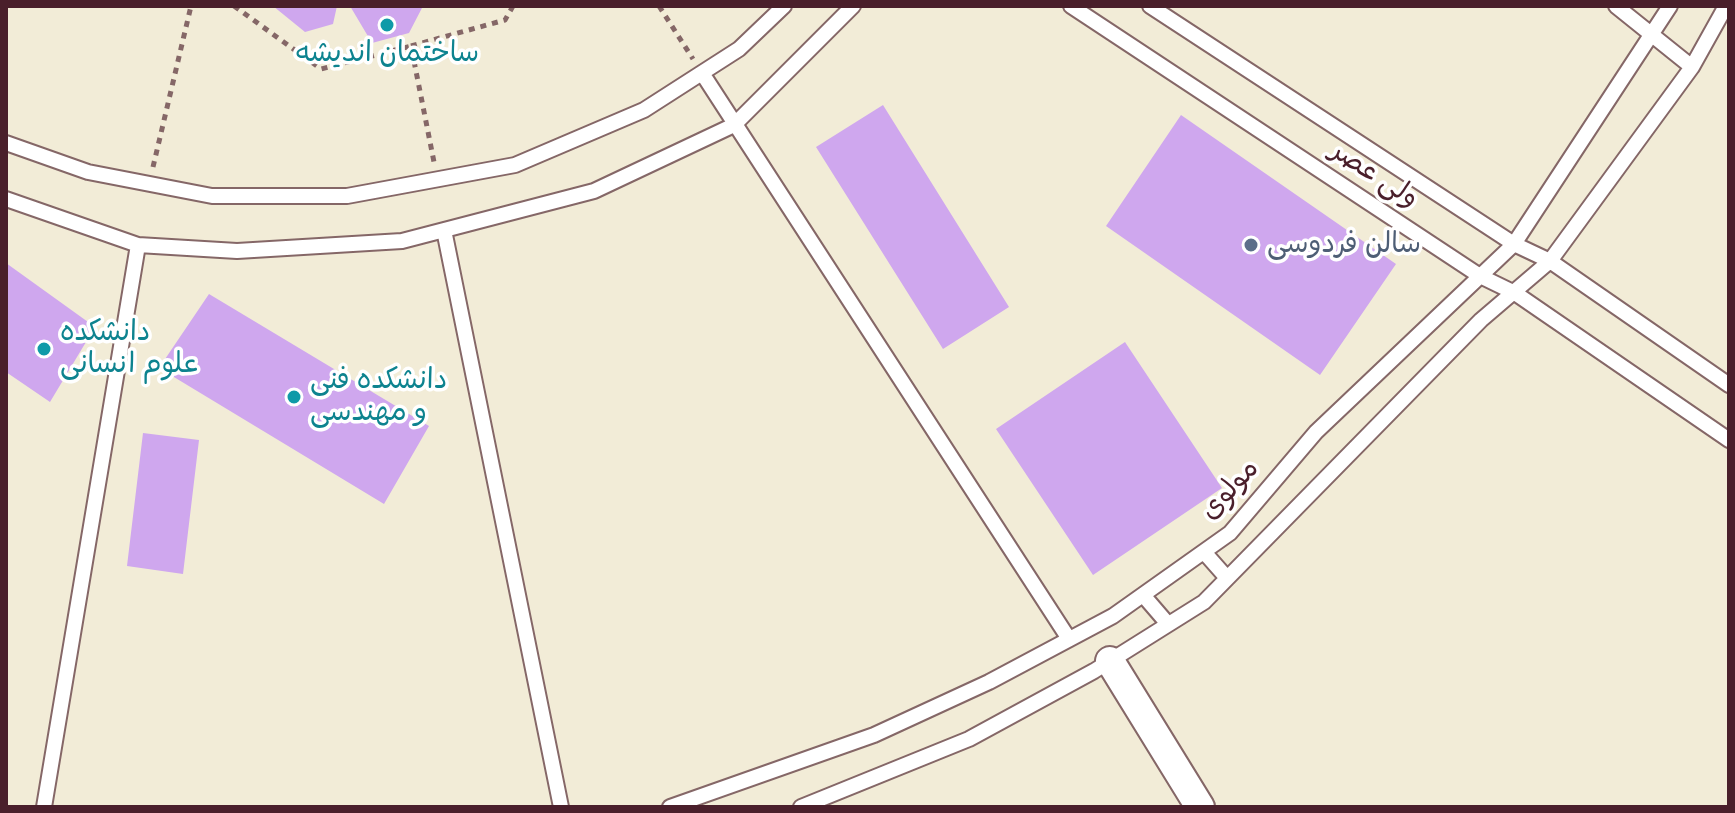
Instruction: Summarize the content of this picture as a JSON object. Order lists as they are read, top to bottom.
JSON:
{
  "streets": {
    "lane": ["ولی عصر", "مولوی"]
  },
  "crossings": [
    ["ولی عصر", "مولوی"]
  ],
  "places": [
    "ساختمان اندیشه",
    "سالن فردوسی",
    "دانشکده علوم انسانی",
    "دانشکده فنی و مهندسی"
  ]
}
